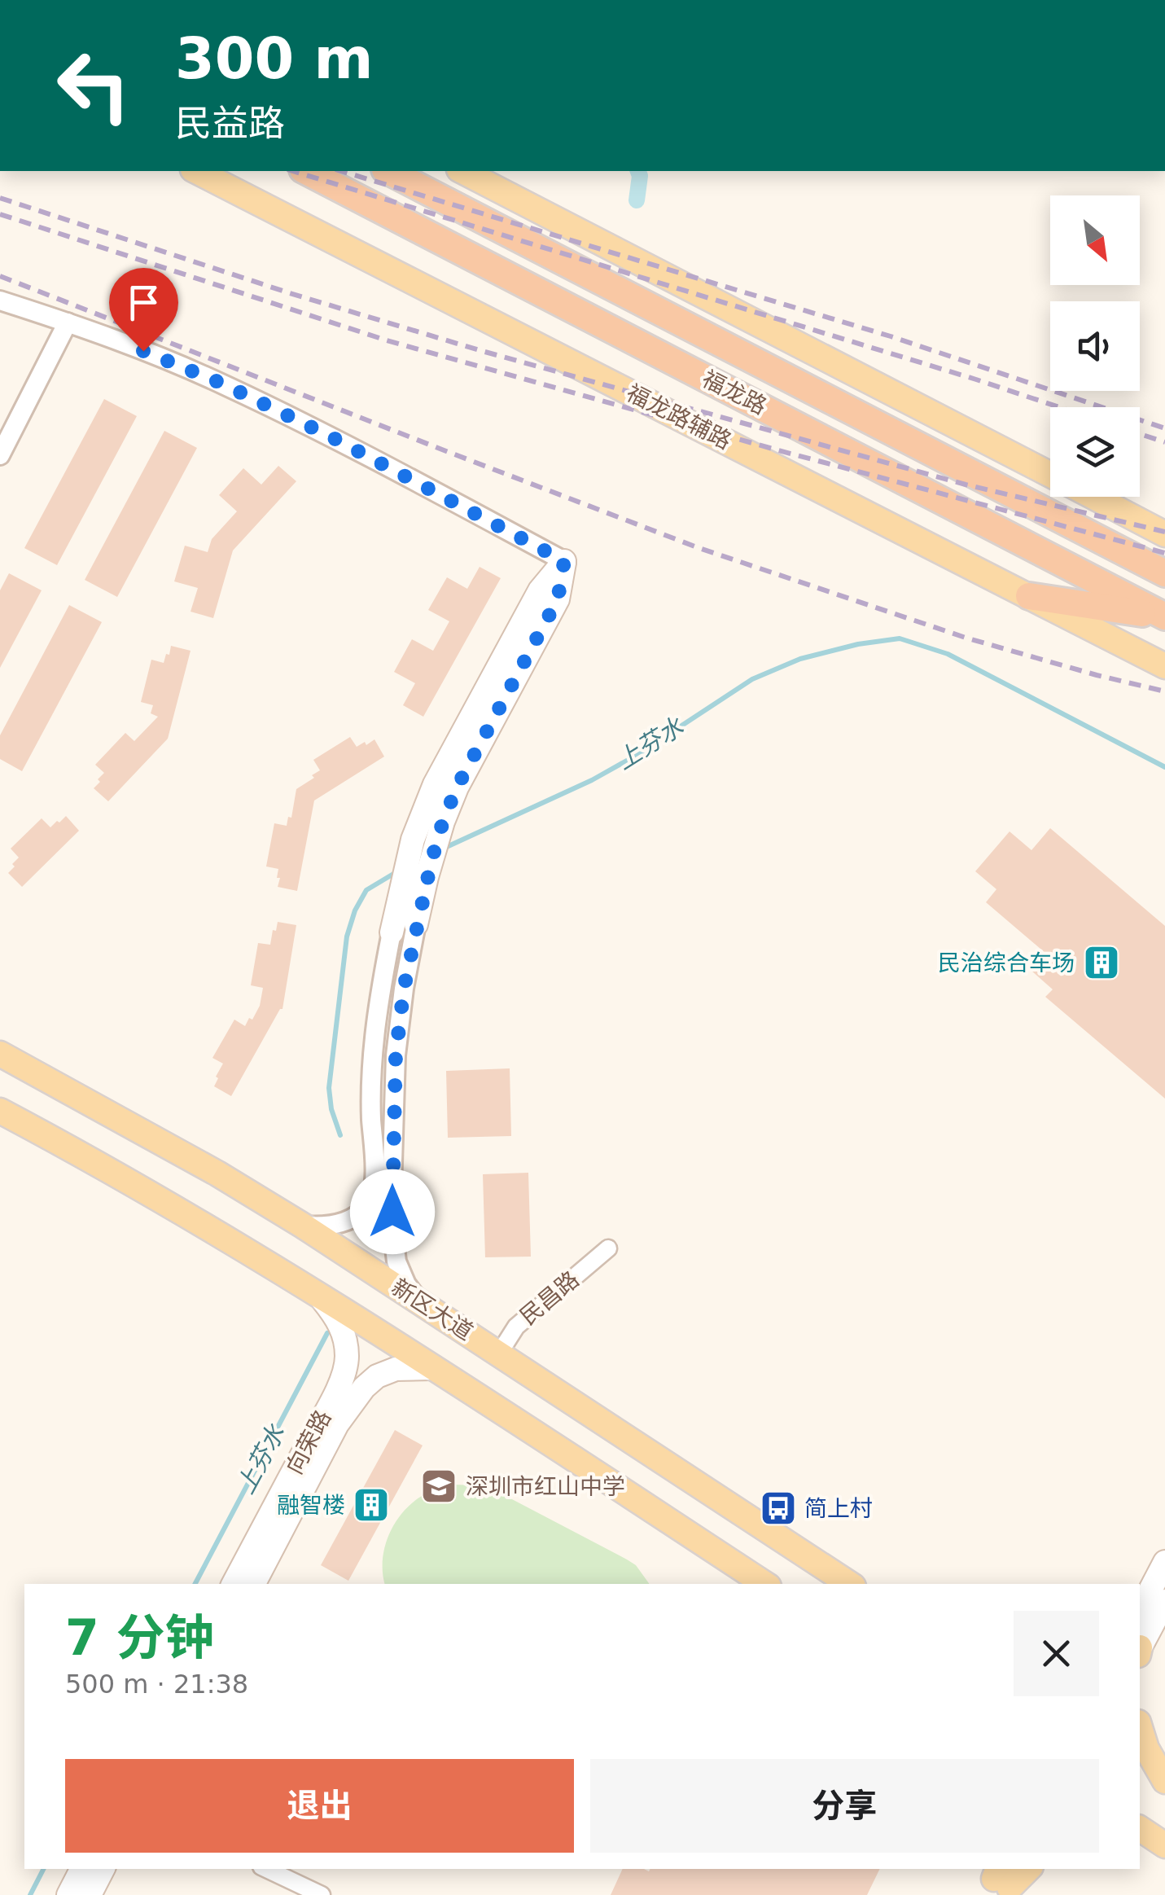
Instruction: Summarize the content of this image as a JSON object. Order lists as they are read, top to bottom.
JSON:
{
  "streets": {
    "highway": ["福龙路"],
    "main road": ["福龙路辅路", "新区大道", "向荣路"],
    "street": ["民昌路"]
  },
  "crossings": [
    ["民昌路", "新区大道"]
  ],
  "water": ["上芬水"],
  "places": {
    "building": ["民治综合车场", "融智楼"],
    "school or university": ["深圳市红山中学"],
    "bus stop": ["简上村"]
  },
  "north": "bottom right",
  "page": {
    "turn": ["300 m", "民益路"],
    "heading": ["7 分钟", "500 m · 21:38"],
    "buttons": ["退出", "分享"]
  }
}
